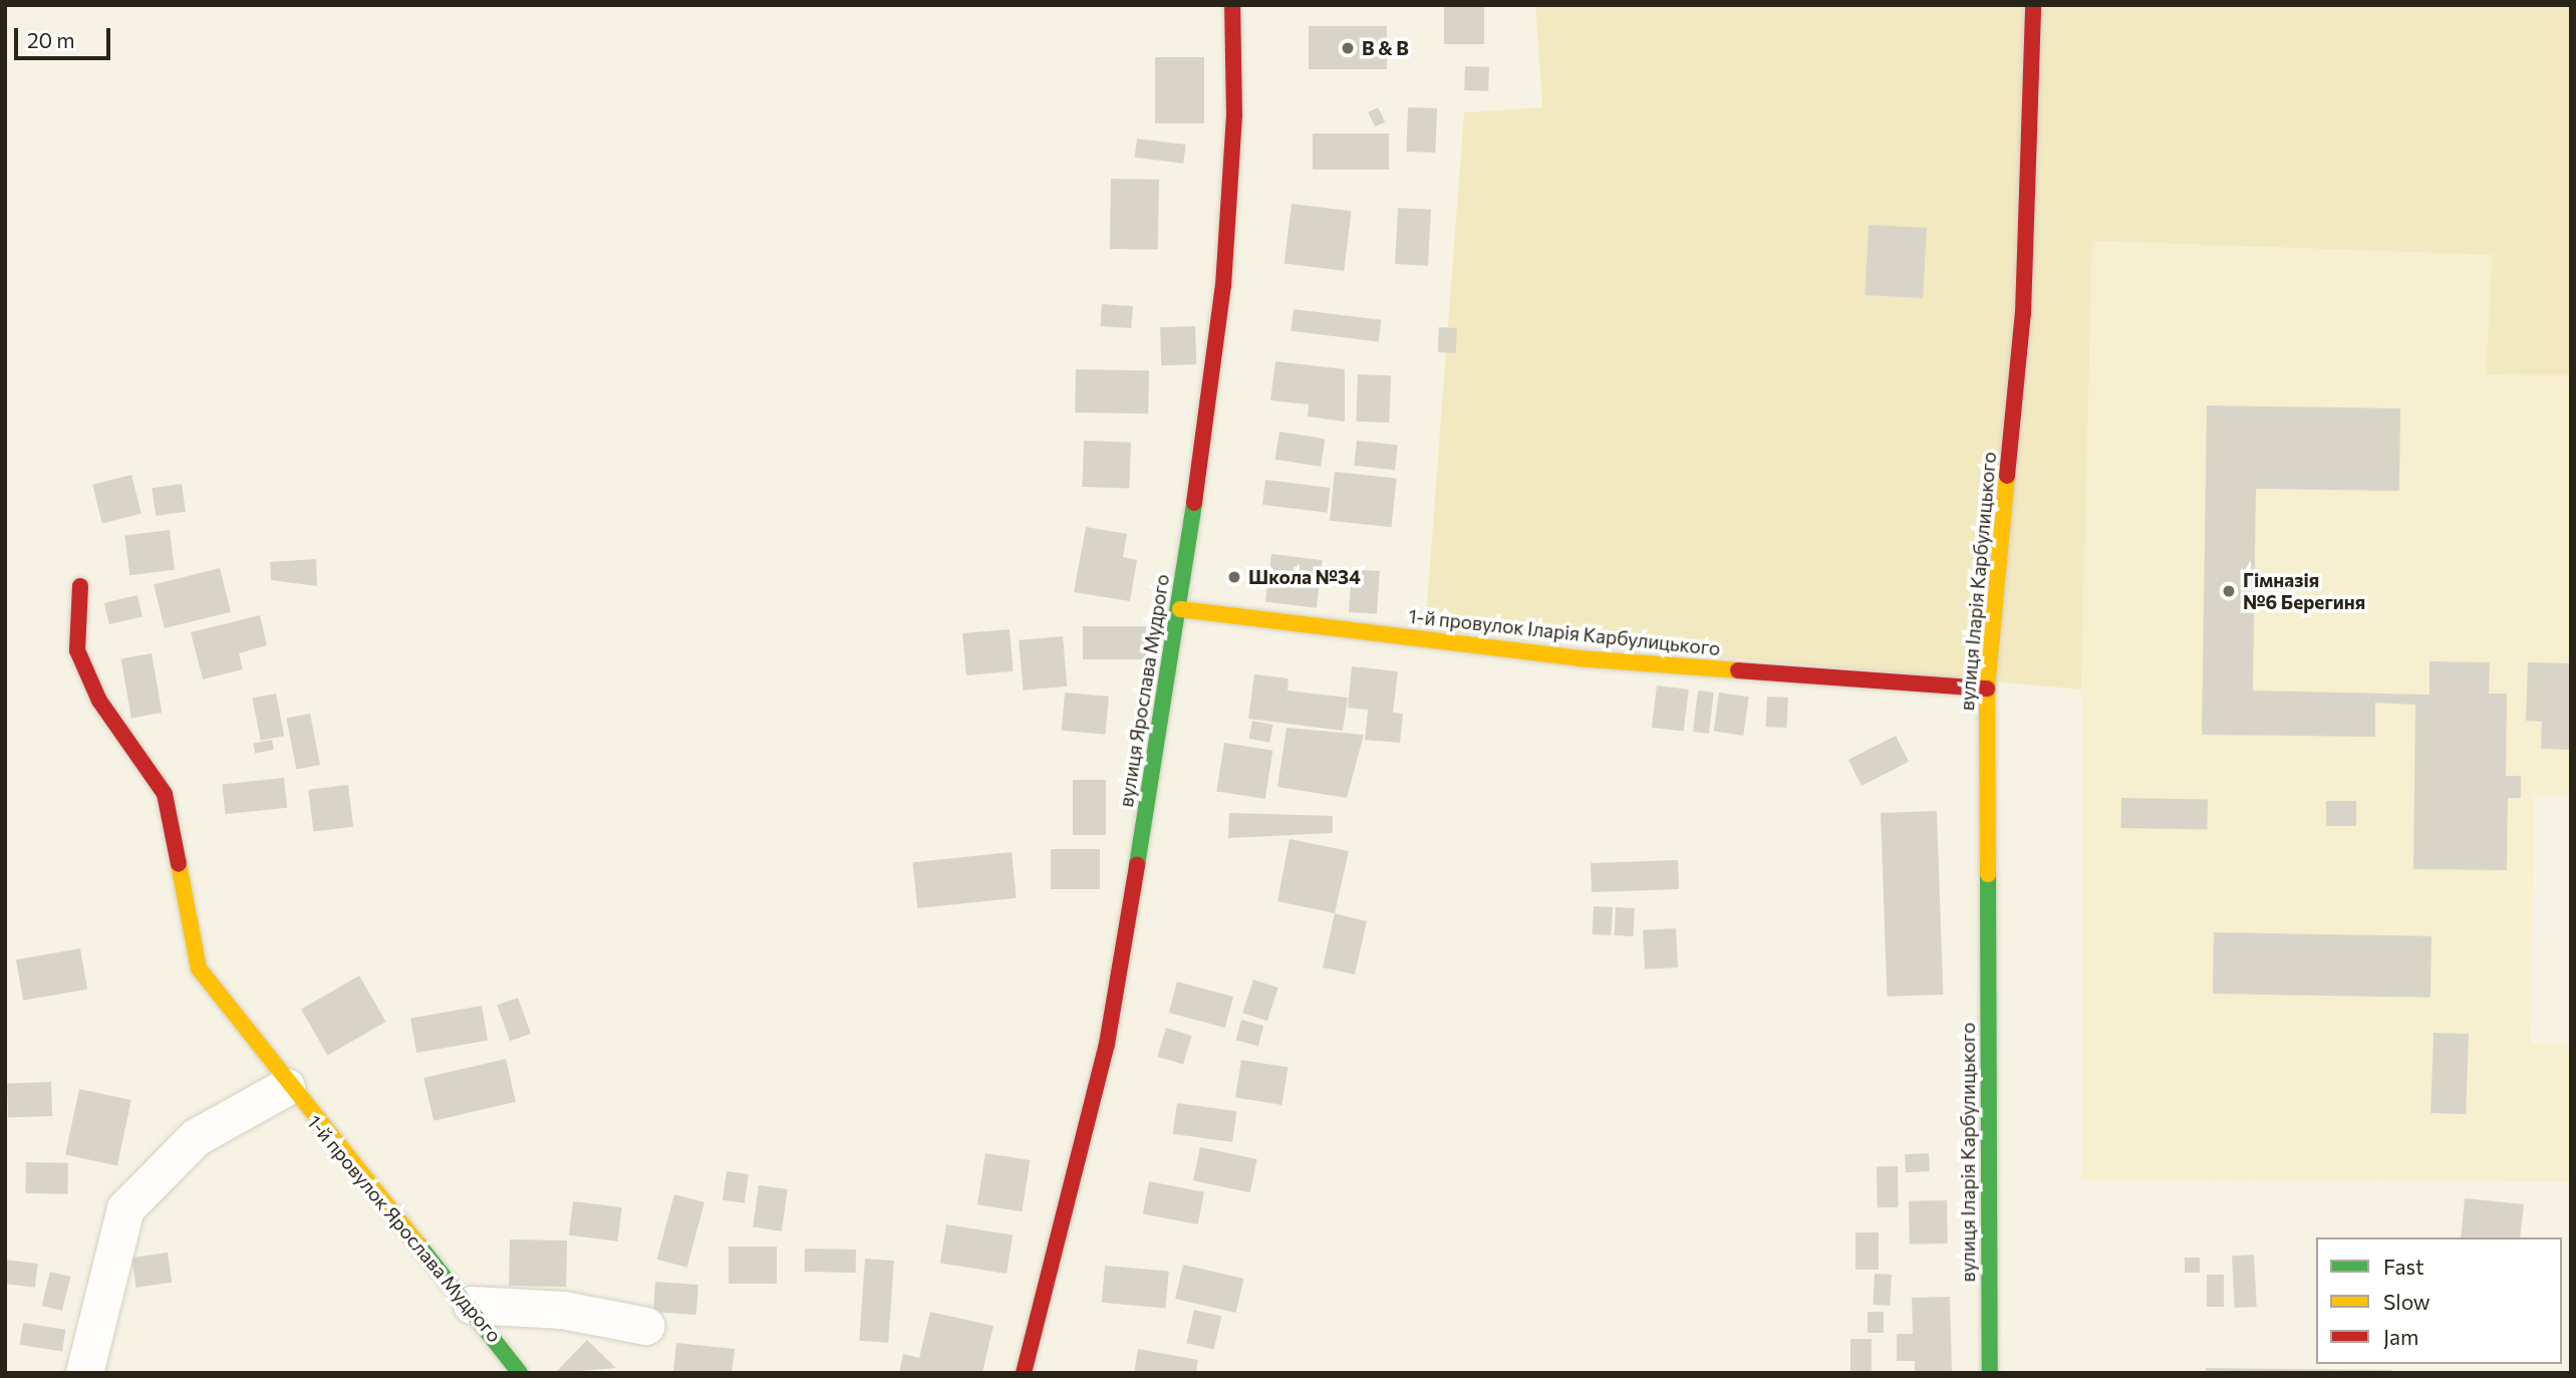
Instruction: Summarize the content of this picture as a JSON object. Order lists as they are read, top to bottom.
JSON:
{
  "streets": {
    "street": [
      "вулиця Іларія Карбулицького",
      "1-й провулок Іларія Карбулицького",
      "вулиця Ярослава Мудрого",
      "1-й провулок Ярослава Мудрого"
    ]
  },
  "crossings": [
    ["вулиця Іларія Карбулицького", "1-й провулок Іларія Карбулицького"],
    ["1-й провулок Іларія Карбулицького", "вулиця Ярослава Мудрого"]
  ],
  "places": ["B & B", "Школа №34", "Гімназія №6 Берегиня"],
  "legend": ["Fast", "Slow", "Jam"],
  "scale_bar": "20 m"
}
